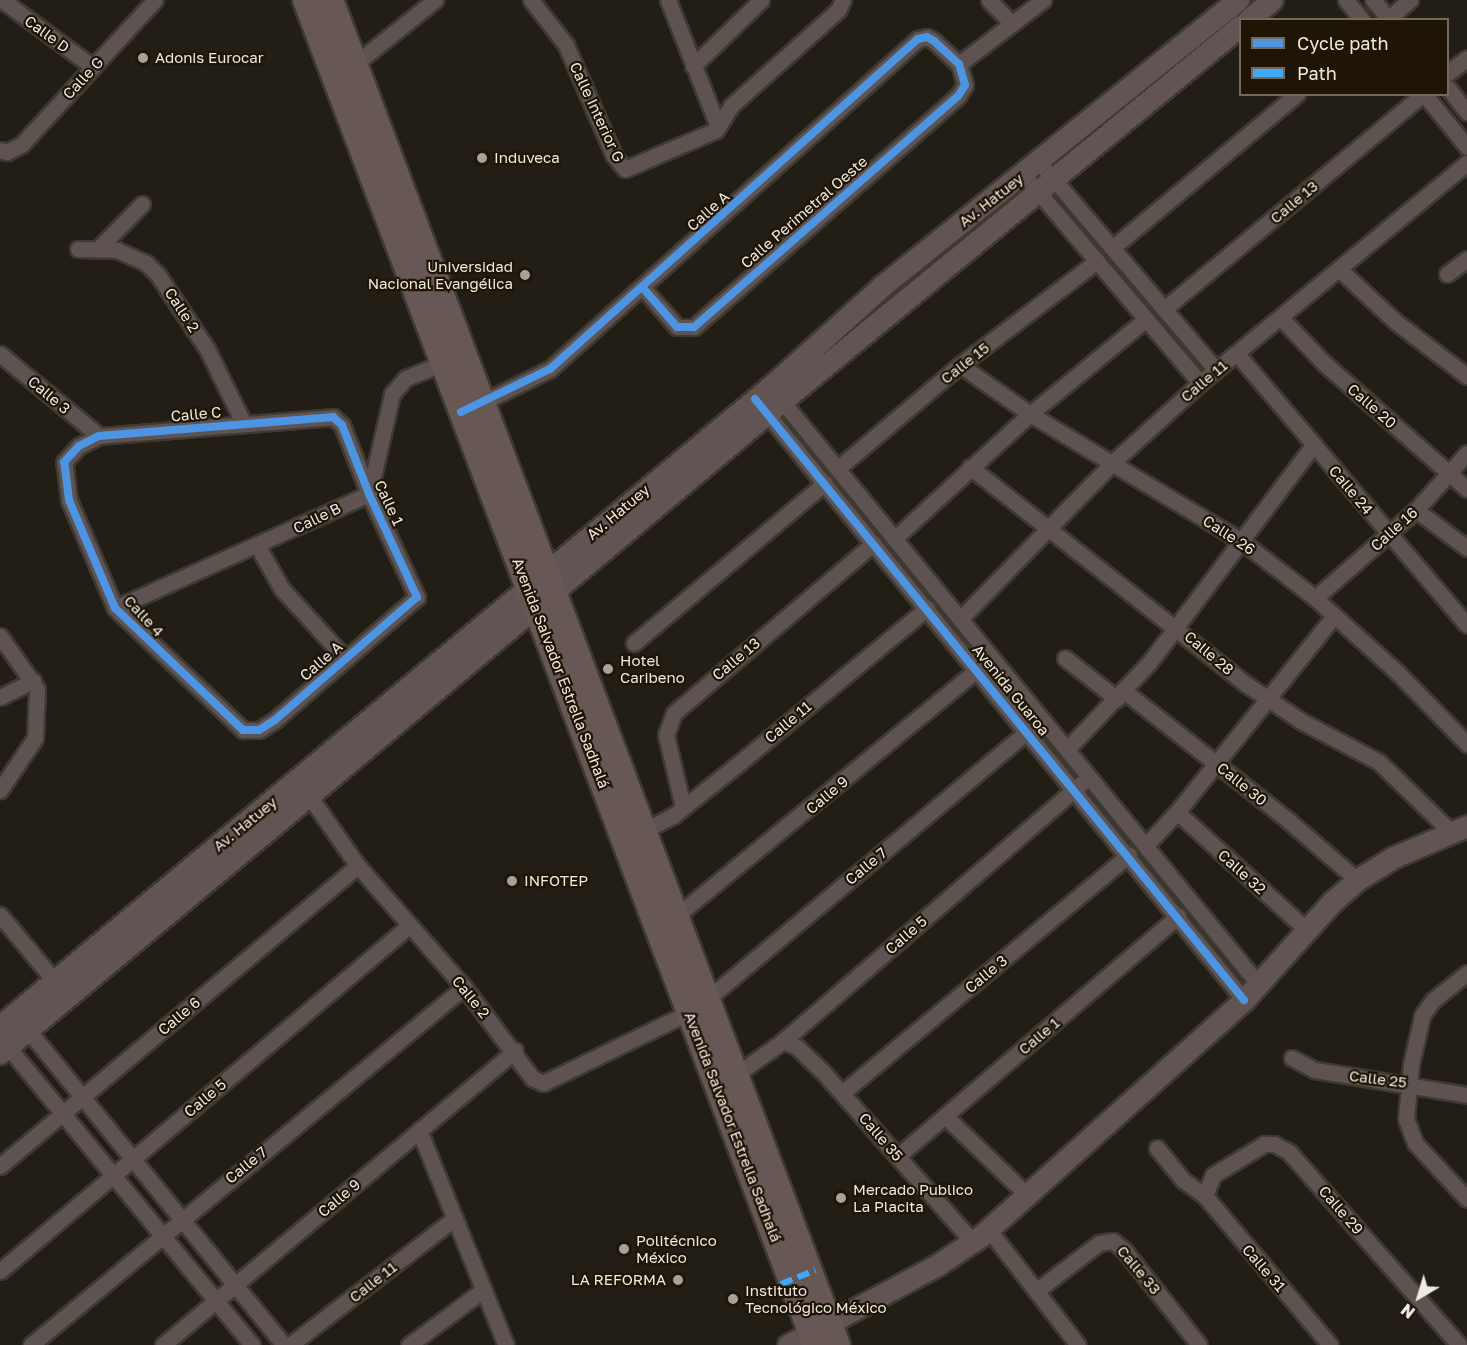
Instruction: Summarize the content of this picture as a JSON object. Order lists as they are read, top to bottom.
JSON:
{
  "streets": {
    "highway": ["Avenida Salvador Estrella Sadhalá"],
    "main road": ["Av. Hatuey"],
    "street": [
      "Calle D",
      "Calle G",
      "Calle Interior G",
      "Calle 13",
      "Calle A",
      "Calle Perimetral Oeste",
      "Calle 2",
      "Calle 15",
      "Calle 11",
      "Calle 3",
      "Calle 20",
      "Calle C",
      "Calle 24",
      "Calle 1",
      "Calle B",
      "Calle 16",
      "Calle 26",
      "Calle 4",
      "Calle 28",
      "Avenida Guaroa",
      "Calle 30",
      "Calle 9",
      "Calle 7",
      "Calle 32",
      "Calle 5",
      "Calle 6",
      "Calle 25",
      "Calle 35",
      "Calle 29",
      "Calle 31",
      "Calle 33"
    ]
  },
  "crossings": [
    ["Calle D", "Calle G"],
    ["Av. Hatuey", "Calle 2"],
    ["Av. Hatuey", "Avenida Salvador Estrella Sadhalá"],
    ["Av. Hatuey", "Avenida Guaroa"],
    ["Calle 13", "Calle 11"],
    ["Calle 13", "Avenida Guaroa"],
    ["Calle A", "Calle Perimetral Oeste"],
    ["Calle A", "Calle 1"],
    ["Calle A", "Calle 4"],
    ["Calle A", "Avenida Salvador Estrella Sadhalá"],
    ["Calle 2", "Calle C"],
    ["Calle 2", "Avenida Salvador Estrella Sadhalá"],
    ["Calle 2", "Calle 9"],
    ["Calle 2", "Calle 7"],
    ["Calle 2", "Calle 5"],
    ["Calle 2", "Calle 6"],
    ["Calle 15", "Calle 26"],
    ["Calle 15", "Avenida Guaroa"],
    ["Calle 11", "Calle 20"],
    ["Calle 11", "Calle 24"],
    ["Calle 11", "Calle 26"],
    ["Calle 11", "Calle 28"],
    ["Calle 11", "Avenida Salvador Estrella Sadhalá"],
    ["Calle 11", "Avenida Guaroa"],
    ["Calle 3", "Calle C"],
    ["Calle 3", "Avenida Guaroa"],
    ["Calle 3", "Calle 35"],
    ["Calle 20", "Calle 16"],
    ["Calle C", "Calle 1"],
    ["Calle C", "Calle 4"],
    ["Calle 24", "Calle 16"],
    ["Calle 1", "Calle B"],
    ["Calle 1", "Avenida Guaroa"],
    ["Calle 1", "Calle 35"],
    ["Calle B", "Calle 4"],
    ["Calle 16", "Calle 26"],
    ["Avenida Salvador Estrella Sadhalá", "Calle 9"],
    ["Avenida Salvador Estrella Sadhalá", "Calle 7"],
    ["Avenida Salvador Estrella Sadhalá", "Calle 5"],
    ["Avenida Guaroa", "Calle 9"],
    ["Avenida Guaroa", "Calle 7"],
    ["Avenida Guaroa", "Calle 5"],
    ["Calle 5", "Calle 35"],
    ["Calle 35", "Calle 33"],
    ["Calle 29", "Calle 31"]
  ],
  "places": [
    "Adonis Eurocar",
    "Induveca",
    "Universidad Nacional Evangélica",
    "Hotel Caribeno",
    "INFOTEP",
    "Mercado Publico La Placita",
    "Politécnico México",
    "LA REFORMA",
    "Instituto Tecnológico México"
  ],
  "legend": ["Cycle path", "Path"],
  "north": "bottom left"
}
